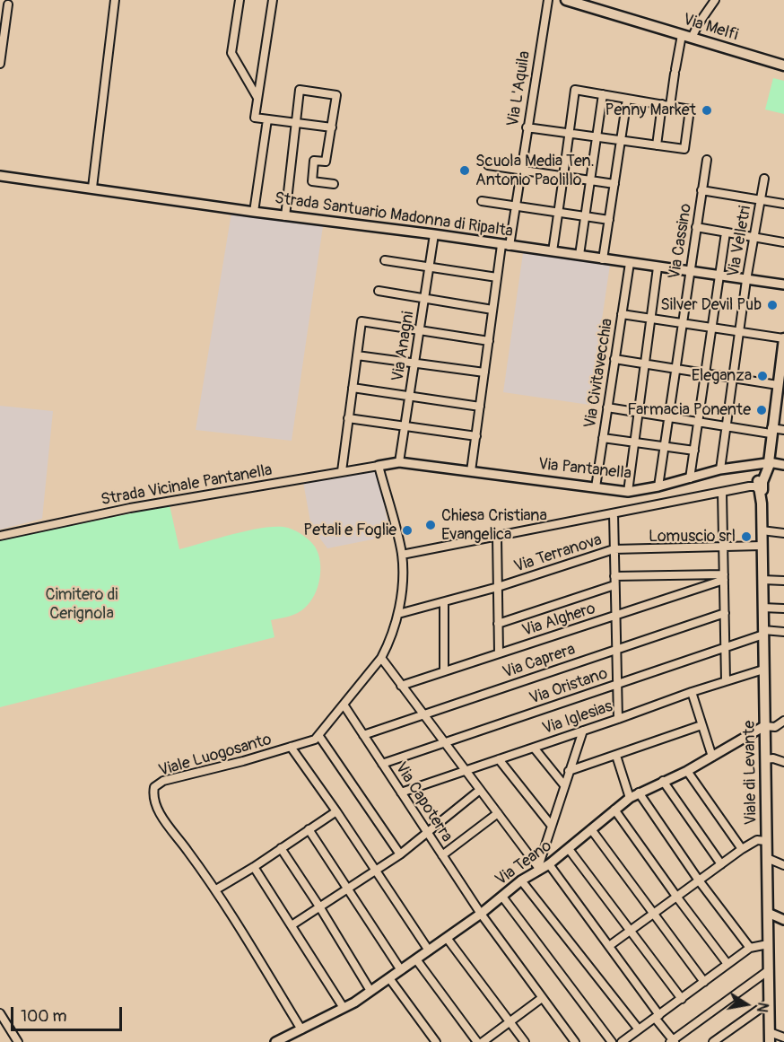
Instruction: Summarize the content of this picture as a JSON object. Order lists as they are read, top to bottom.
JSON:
{
  "streets": {
    "main road": ["Via Melfi", "Viale di Levante"],
    "street": [
      "Via L'Aquila",
      "Strada Santuario Madonna di Ripalta",
      "Via Cassino",
      "Via Velletri",
      "Via Anagni",
      "Via Civitavecchia",
      "Via Pantanella",
      "Strada Vicinale Pantanella",
      "Via Terranova",
      "Via Alghero",
      "Via Caprera",
      "Via Oristano",
      "Via Iglesias",
      "Viale Luogosanto",
      "Via Capoterra",
      "Via Teano"
    ]
  },
  "crossings": [
    ["Via L'Aquila", "Strada Santuario Madonna di Ripalta"],
    ["Via L'Aquila", "Via Pantanella"],
    ["Strada Santuario Madonna di Ripalta", "Via Cassino"],
    ["Strada Santuario Madonna di Ripalta", "Via Velletri"],
    ["Strada Santuario Madonna di Ripalta", "Via Anagni"],
    ["Strada Santuario Madonna di Ripalta", "Via Civitavecchia"],
    ["Via Cassino", "Via Pantanella"],
    ["Via Velletri", "Via Pantanella"],
    ["Via Anagni", "Via Pantanella"],
    ["Via Civitavecchia", "Via Pantanella"],
    ["Via Pantanella", "Strada Vicinale Pantanella"],
    ["Via Pantanella", "Viale di Levante"],
    ["Via Terranova", "Viale Luogosanto"],
    ["Via Terranova", "Viale di Levante"],
    ["Via Caprera", "Via Capoterra"],
    ["Via Oristano", "Viale di Levante"],
    ["Via Oristano", "Via Capoterra"],
    ["Via Iglesias", "Viale di Levante"],
    ["Via Iglesias", "Via Capoterra"],
    ["Viale Luogosanto", "Via Capoterra"],
    ["Viale Luogosanto", "Via Teano"],
    ["Viale di Levante", "Via Teano"],
    ["Via Capoterra", "Via Teano"]
  ],
  "parks": ["Cimitero di Cerignola"],
  "places": [
    "Penny Market",
    "Scuola Media Ten. Antonio Paolillo",
    "Silver Devil Pub",
    "Eleganza",
    "Farmacia Ponente",
    "Chiesa Cristiana Evangelica",
    "Petali e Foglie",
    "Lomuscio srl"
  ],
  "scale_bar": "100 m",
  "north": "right"
}
